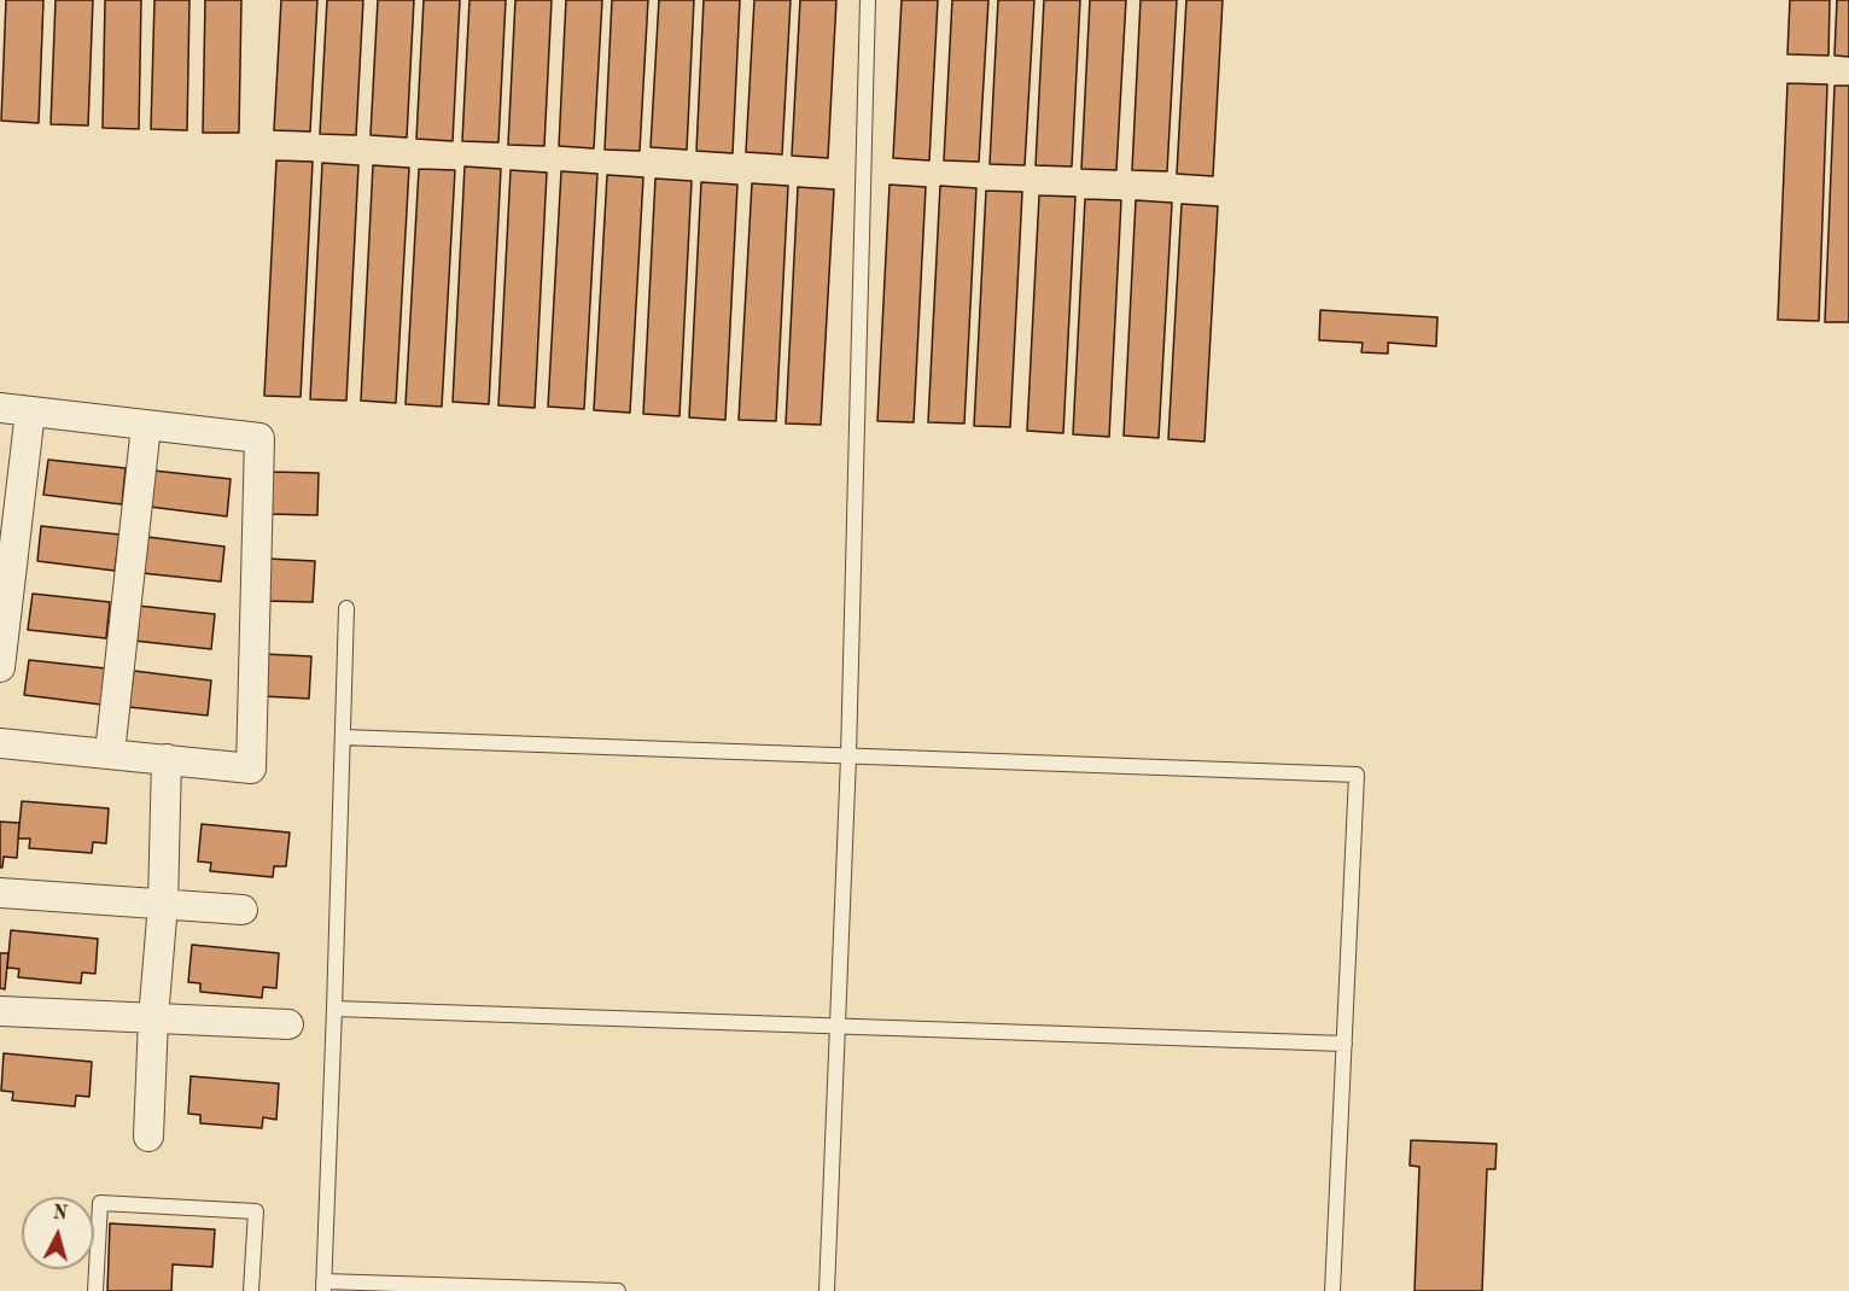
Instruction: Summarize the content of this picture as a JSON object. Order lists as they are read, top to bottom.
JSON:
{
  "north": "top"
}
